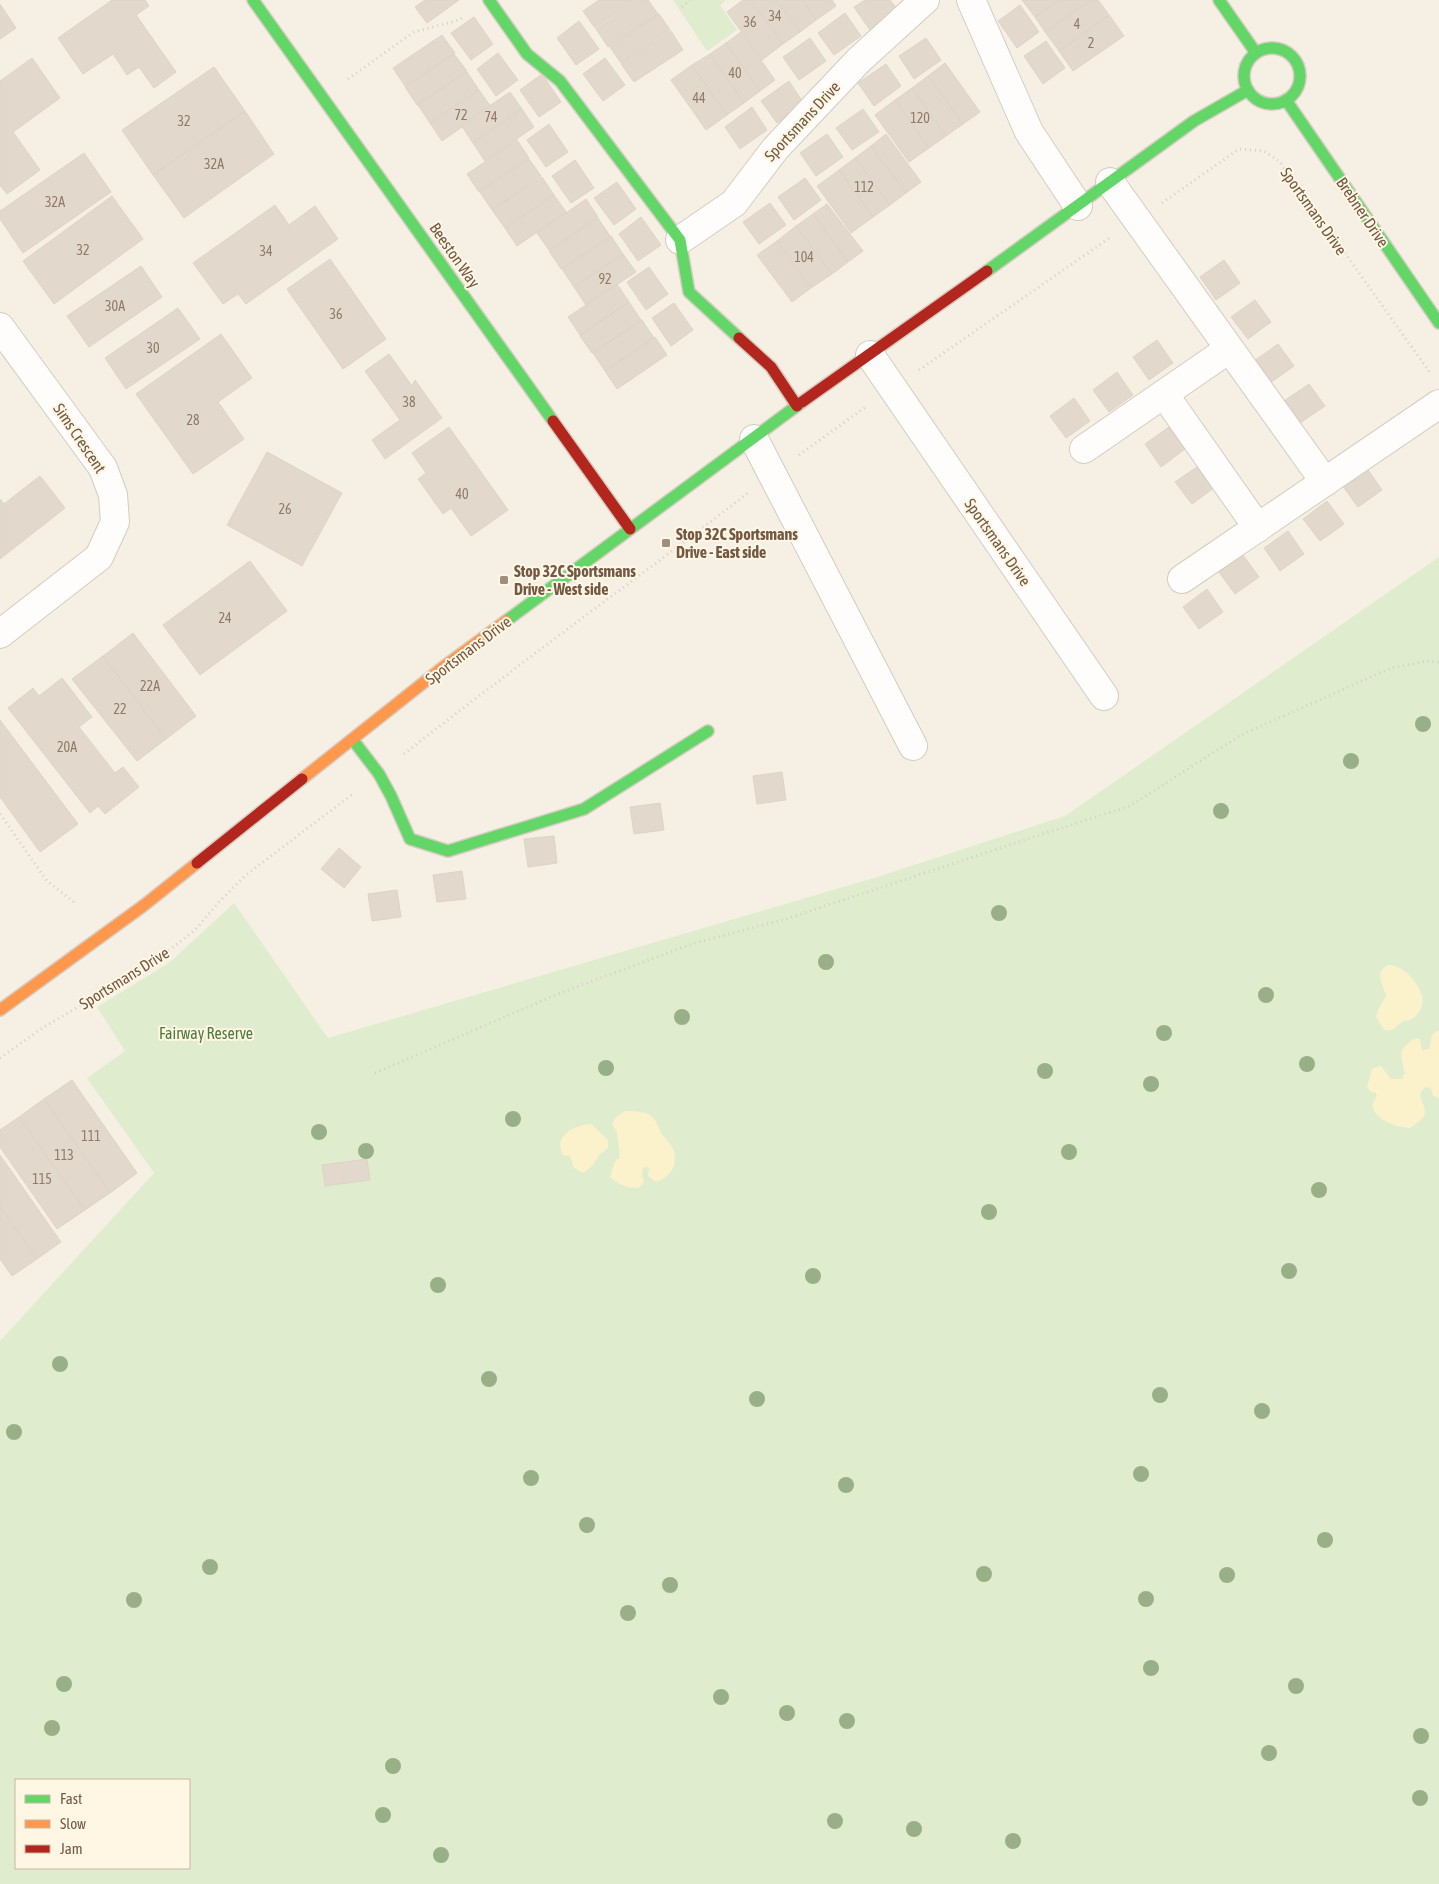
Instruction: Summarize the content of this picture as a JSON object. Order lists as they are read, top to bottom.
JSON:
{
  "streets": {
    "street": [
      "Sportsmans Drive",
      "Brebner Drive",
      "Beeston Way",
      "Sims Crescent"
    ]
  },
  "crossings": [
    ["Sportsmans Drive", "Brebner Drive"],
    ["Sportsmans Drive", "Beeston Way"]
  ],
  "parks": ["Fairway Reserve"],
  "places": {
    "transit": ["Stop 32C Sportsmans Drive - East side", "Stop 32C Sportsmans Drive - West side"]
  },
  "house_numbers": [
    "34",
    "36",
    "4",
    "2",
    "40",
    "44",
    "72",
    "74",
    "120",
    "32",
    "32A",
    "112",
    "32A",
    "32",
    "34",
    "104",
    "92",
    "30A",
    "36",
    "30",
    "38",
    "28",
    "40",
    "26",
    "24",
    "22A",
    "22",
    "20A",
    "111",
    "113",
    "115"
  ],
  "legend": ["Fast", "Slow", "Jam"]
}
